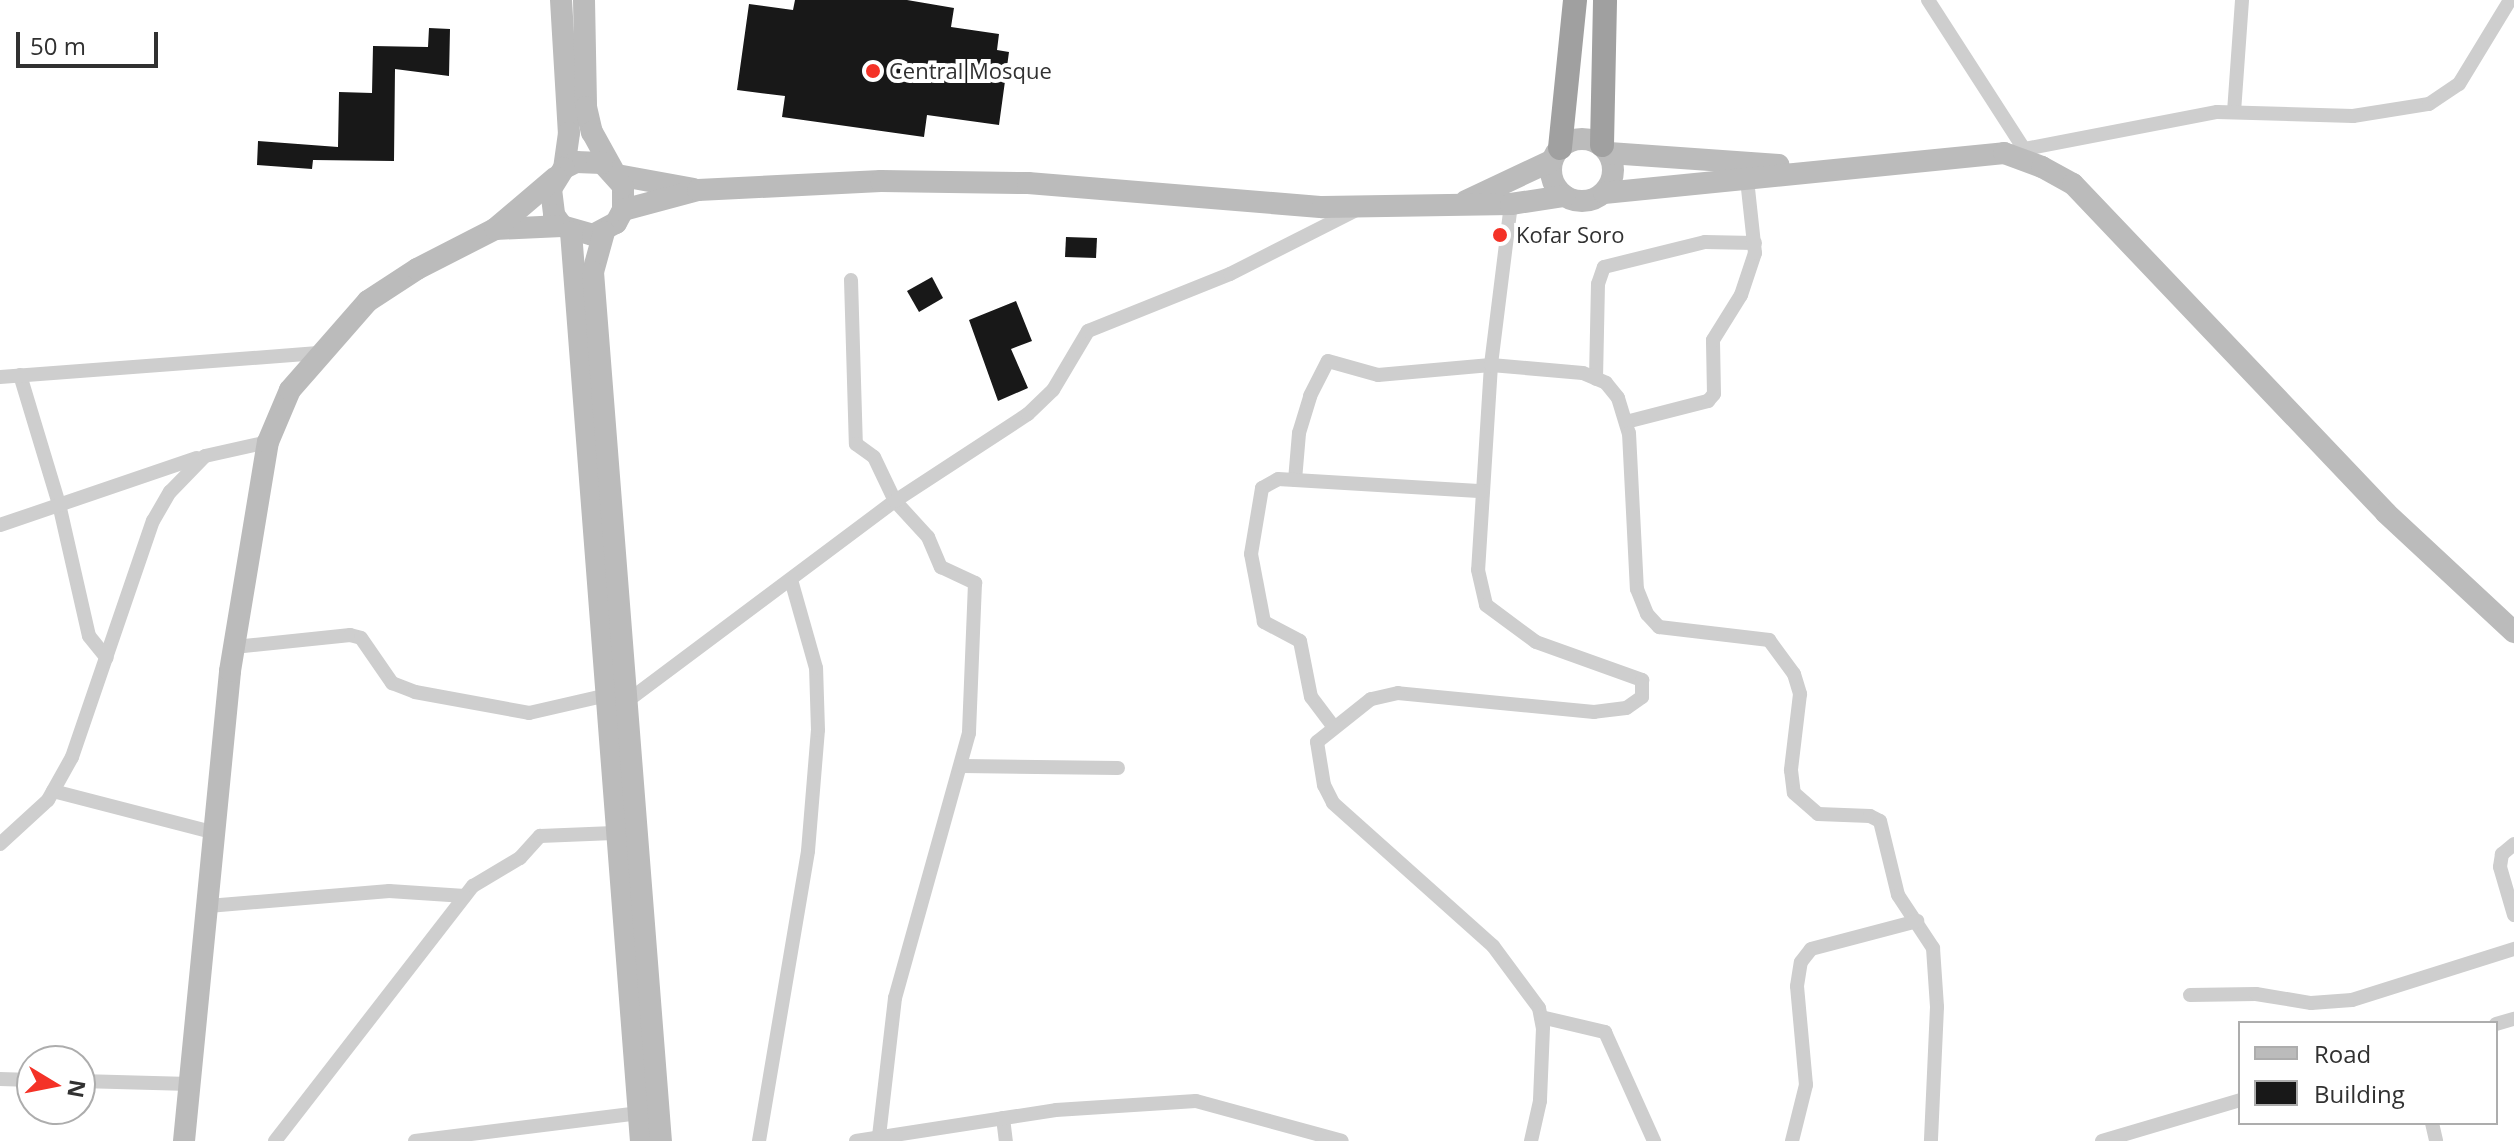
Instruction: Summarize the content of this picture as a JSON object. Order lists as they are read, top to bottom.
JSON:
{
  "places": ["Central Mosque", "Kofar Soro"],
  "legend": ["Road", "Building"],
  "scale_bar": "50 m",
  "north": "right"
}
